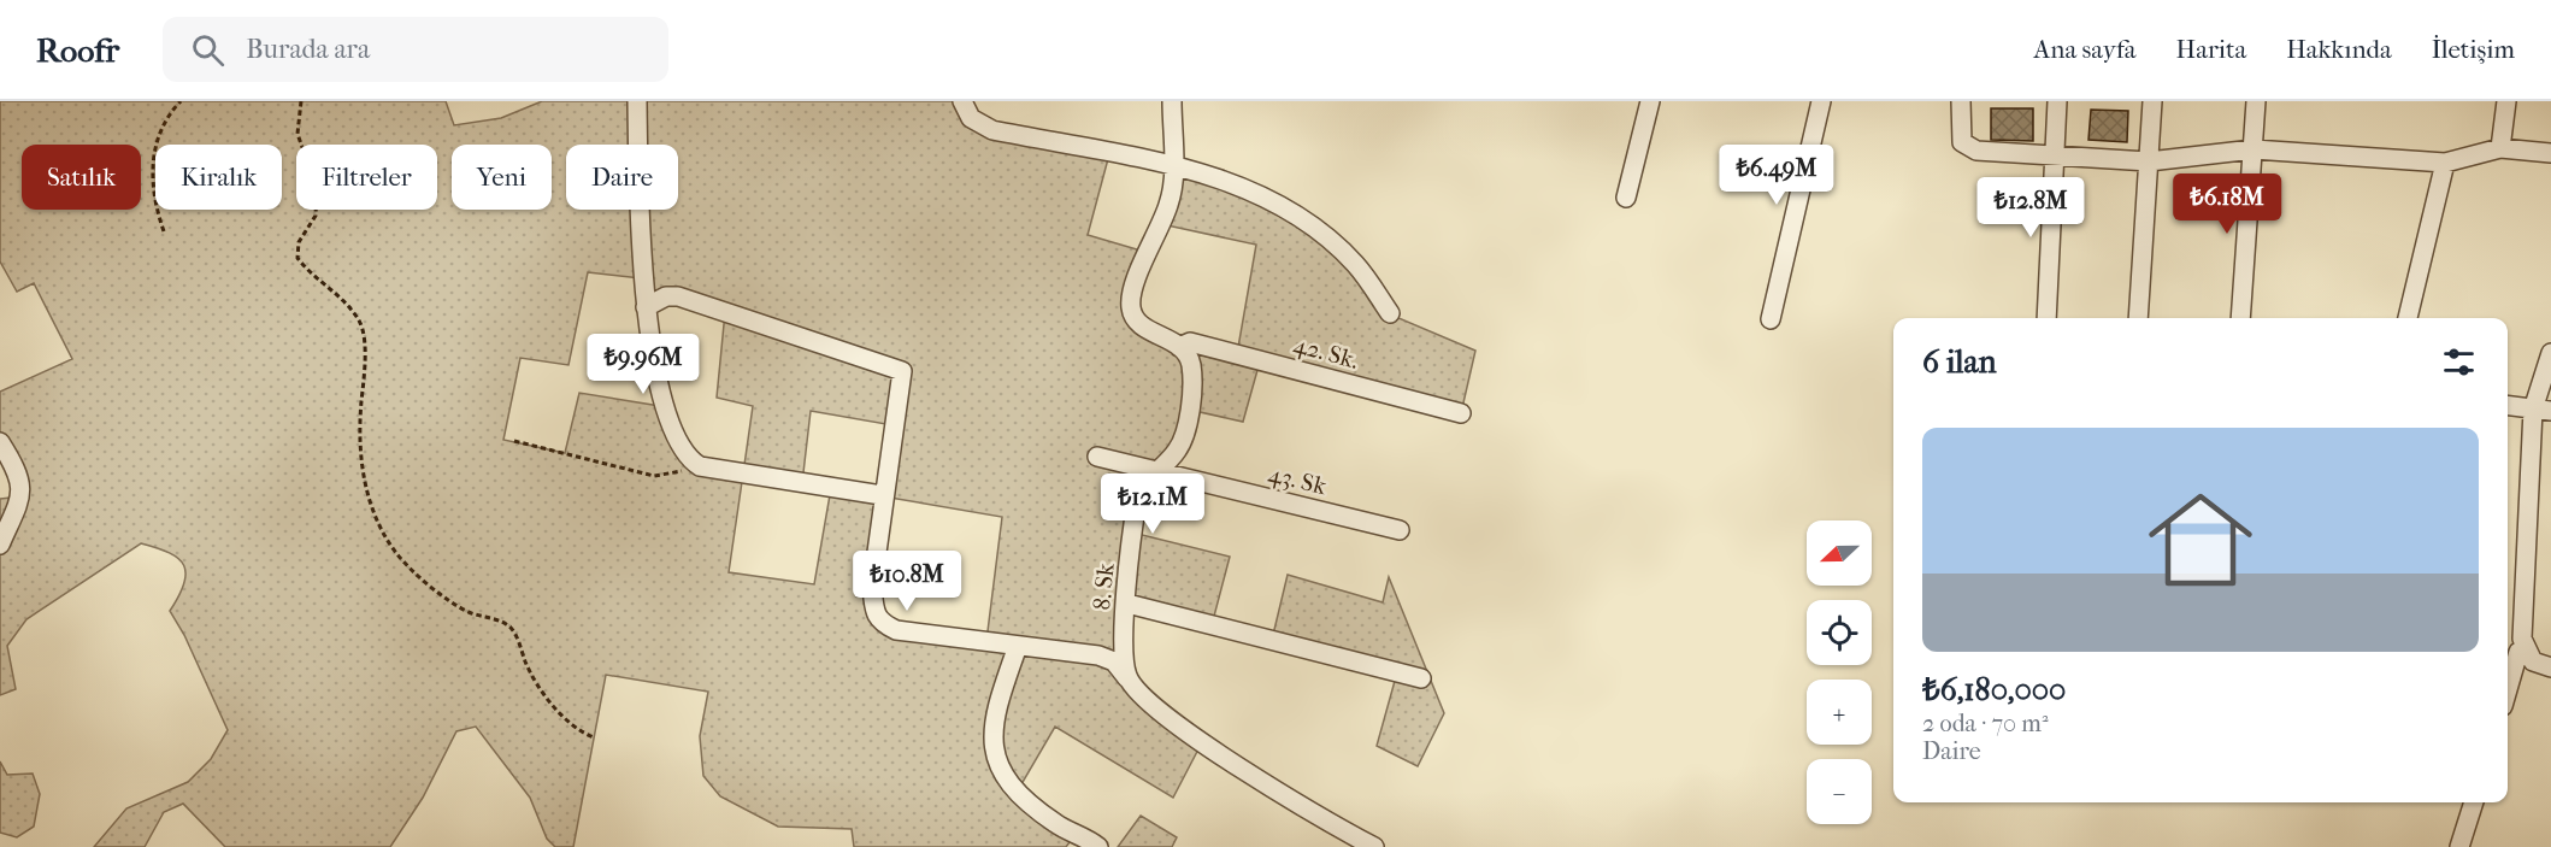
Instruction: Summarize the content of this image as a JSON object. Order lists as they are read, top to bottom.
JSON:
{
  "streets": {
    "street": ["42. Sk.", "43. Sk", "8. Sk"]
  },
  "crossings": [
    ["42. Sk.", "8. Sk"],
    ["43. Sk", "8. Sk"]
  ],
  "north": "left",
  "page": {
    "header": "Roofr",
    "search": "Burada ara",
    "nav": [
      "Ana sayfa",
      "Harita",
      "Hakkında",
      "İletişim"
    ],
    "price": [
      "₺6.49M",
      "₺6.18M",
      "₺12.8M",
      "₺9.96M",
      "₺12.1M",
      "₺10.8M"
    ],
    "chip": [
      "Satılık",
      "Kiralık",
      "Filtreler",
      "Yeni",
      "Daire"
    ],
    "heading": "6 ilan",
    "list": [
      {
        "name": "₺6,180,000",
        "note": "2 oda · 70 m² · Daire"
      }
    ],
    "map_buttons": ["+", "−"]
  }
}
